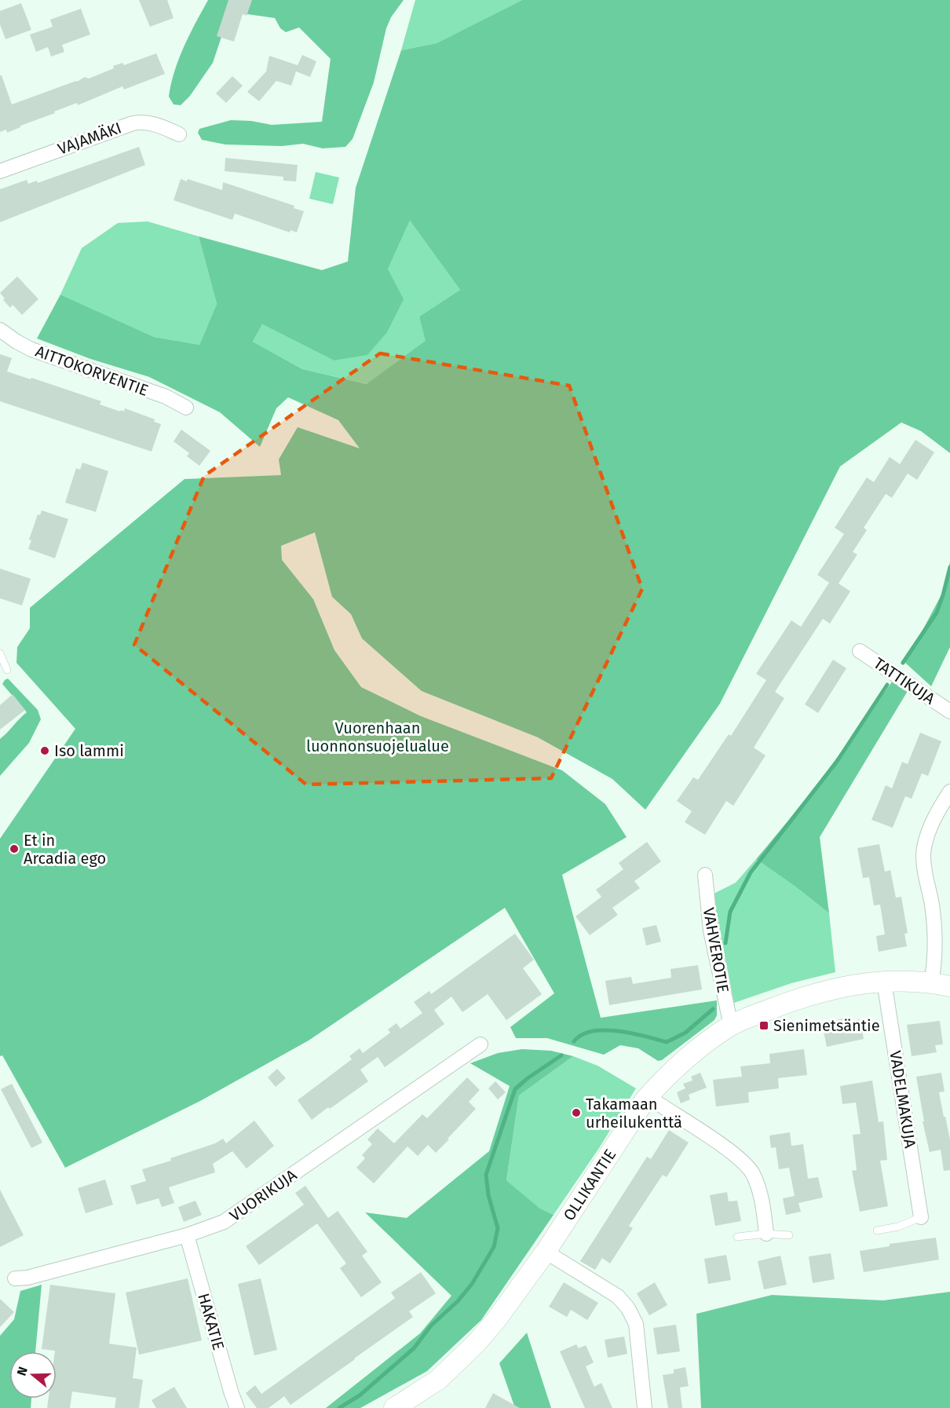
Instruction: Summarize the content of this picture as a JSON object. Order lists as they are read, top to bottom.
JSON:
{
  "streets": {
    "street": [
      "VAJAMÄKI",
      "AITTOKORVENTIE",
      "TATTIKUJA",
      "VAHVEROTIE",
      "VADELMAKUJA",
      "OLLIKANTIE",
      "VUORIKUJA",
      "HAKATIE"
    ]
  },
  "crossings": [
    ["VAHVEROTIE", "OLLIKANTIE"],
    ["VADELMAKUJA", "OLLIKANTIE"],
    ["VUORIKUJA", "HAKATIE"]
  ],
  "parks": ["Vuorenhaan luonnonsuojelualue"],
  "places": {
    "other": ["Iso lammi", "Et in Arcadia ego", "Takamaan urheilukenttä"],
    "transit": ["Sienimetsäntie"]
  },
  "north": "left"
}
